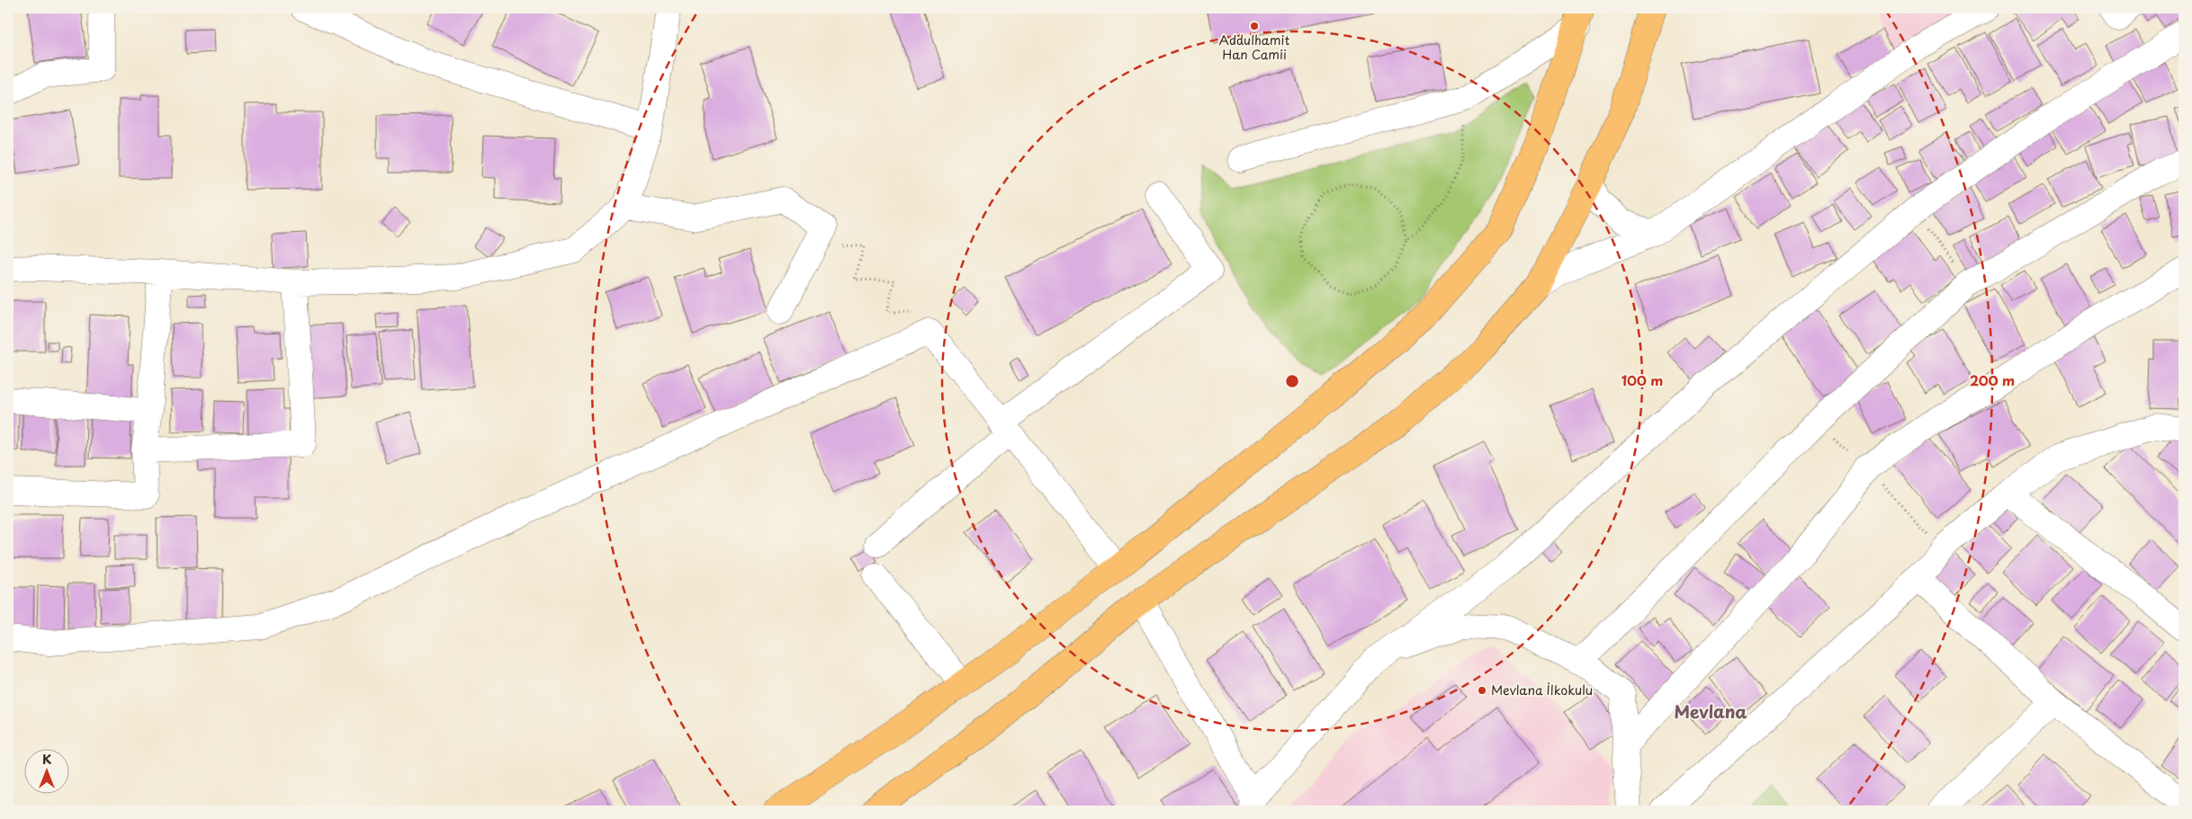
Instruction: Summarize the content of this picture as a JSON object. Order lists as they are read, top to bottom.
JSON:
{
  "districts": ["Mevlana"],
  "places": ["Addulhamit Han Camii", "Mevlana İlkokulu"],
  "north": "top",
  "rings": ["100 m", "200 m"]
}
